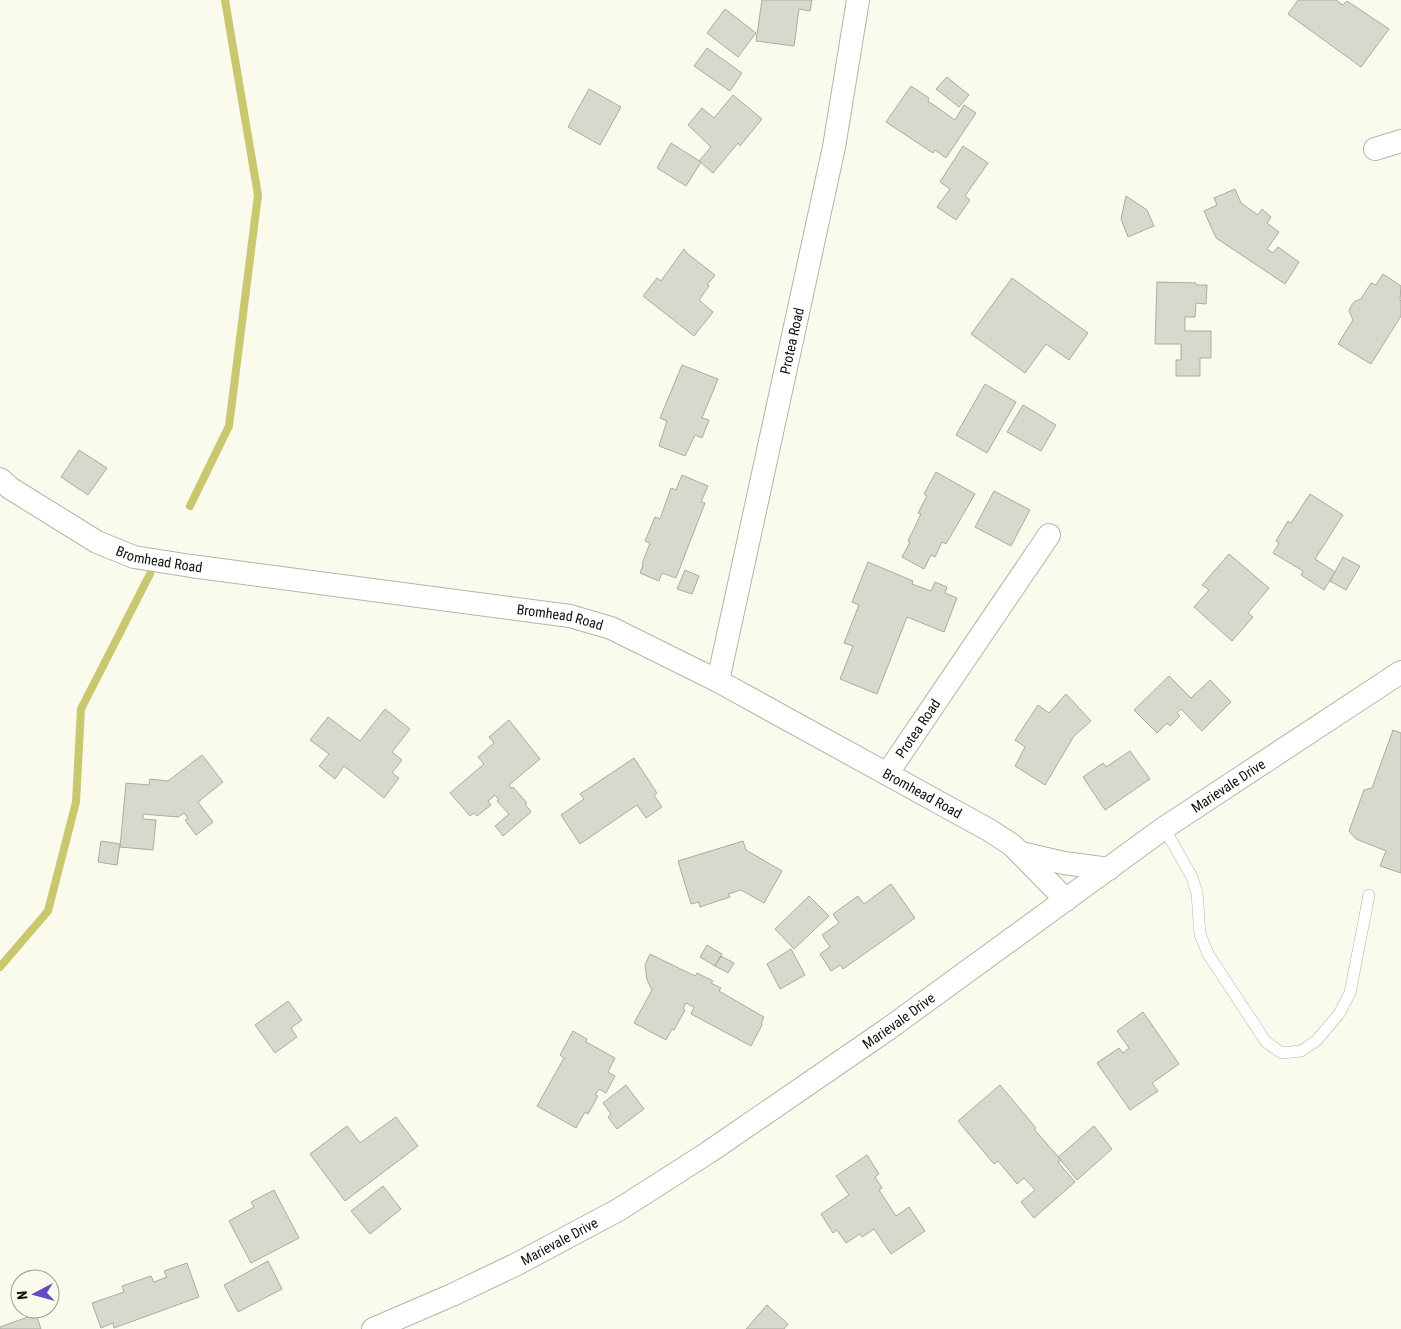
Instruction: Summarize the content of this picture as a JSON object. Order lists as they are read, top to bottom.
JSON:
{
  "streets": {
    "street": ["Protea Road", "Bromhead Road", "Marievale Drive"]
  },
  "crossings": [
    ["Protea Road", "Bromhead Road"],
    ["Bromhead Road", "Marievale Drive"]
  ],
  "north": "left"
}
